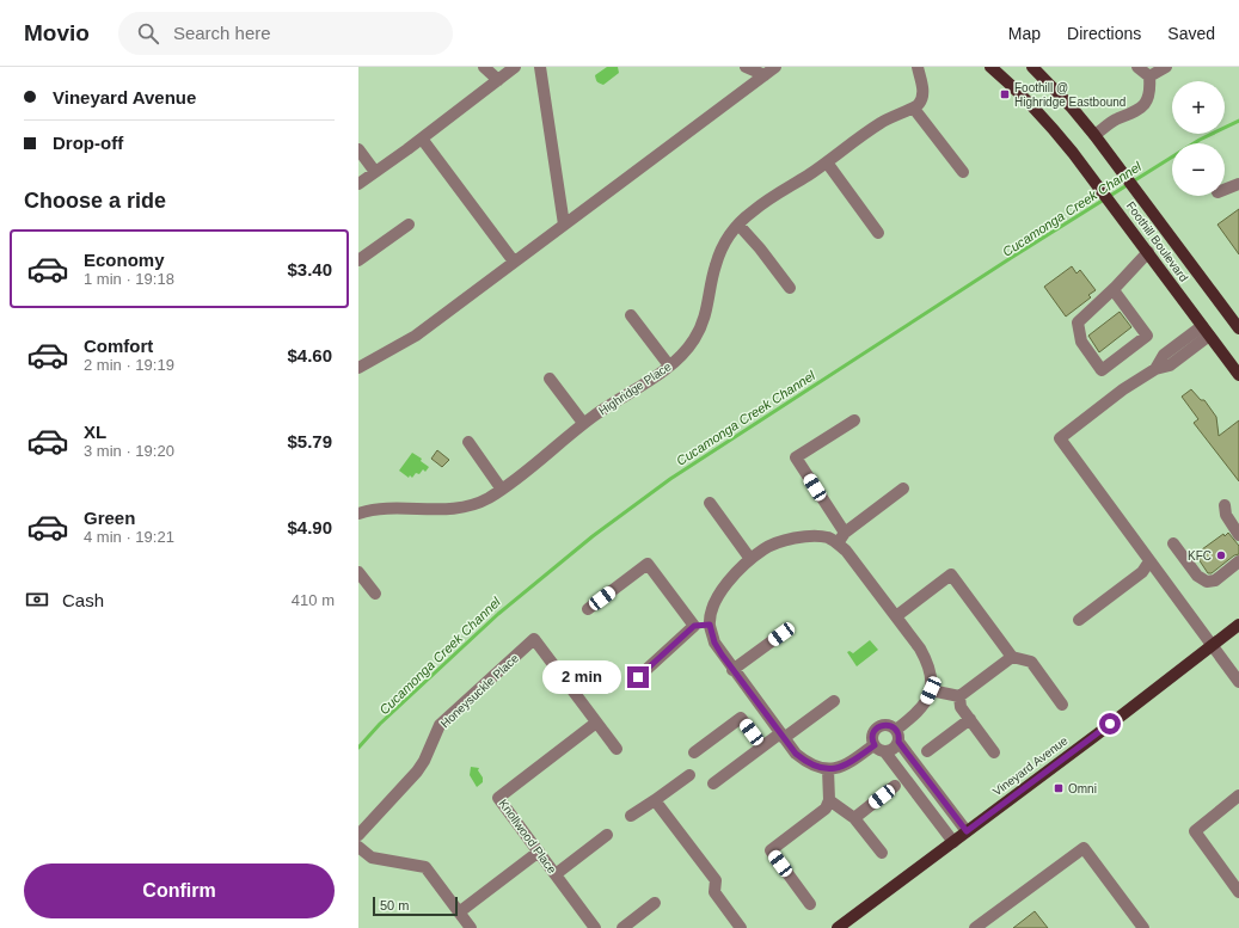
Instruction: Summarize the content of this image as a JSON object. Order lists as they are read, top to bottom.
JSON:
{
  "streets": {
    "main road": ["Foothill Boulevard", "Vineyard Avenue"],
    "street": ["Highridge Place", "Honeysuckle Place", "Knollwood Place"]
  },
  "crossings": [
    ["Honeysuckle Place", "Knollwood Place"]
  ],
  "water": ["Cucamonga Creek Channel"],
  "places": {
    "transit": ["Foothill @ Highridge Eastbound", "Omni"],
    "other": ["KFC"]
  },
  "scale_bar": "50 m",
  "page": {
    "header": "Movio",
    "search": "Search here",
    "nav": ["Map", "Directions", "Saved"],
    "banner": ["Vineyard Avenue", "Drop-off"],
    "map_buttons": ["+", "−"],
    "heading": "Choose a ride",
    "list": [
      {
        "name": "Economy",
        "note": "1 min · 19:18",
        "value": "$3.40"
      },
      {
        "name": "Comfort",
        "note": "2 min · 19:19",
        "value": "$4.60"
      },
      {
        "name": "XL",
        "note": "3 min · 19:20",
        "value": "$5.79"
      },
      {
        "name": "Green",
        "note": "4 min · 19:21",
        "value": "$4.90"
      }
    ],
    "pay": ["Cash", "410 m"],
    "bubble": "2 min",
    "buttons": "Confirm",
    "scale": "50 m"
  }
}
